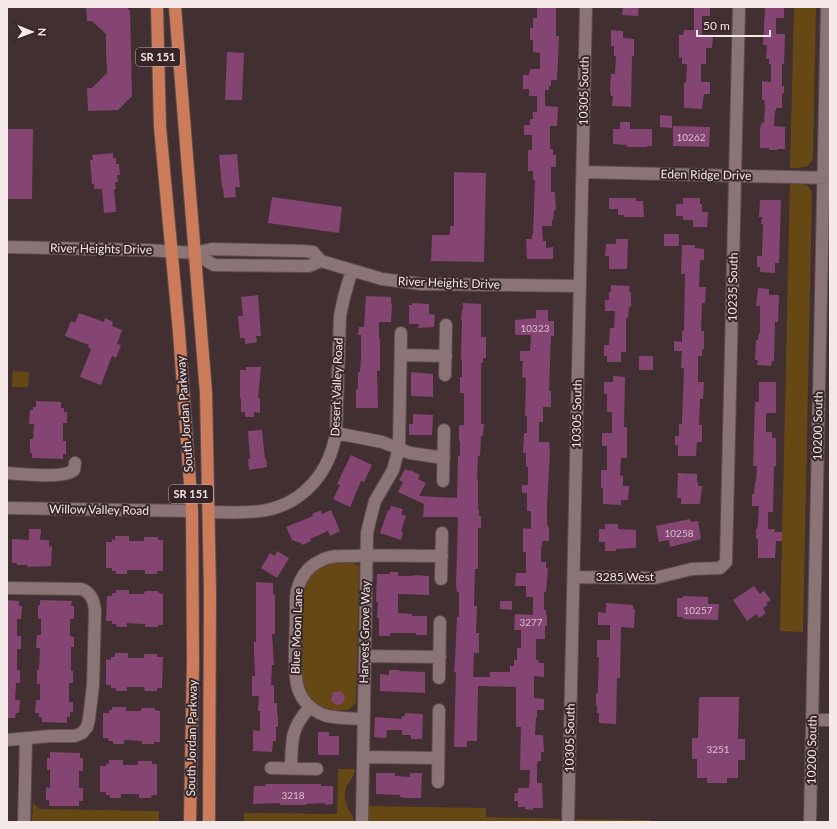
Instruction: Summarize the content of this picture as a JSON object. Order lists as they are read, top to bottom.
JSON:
{
  "streets": {
    "main road": ["SR 151", "South Jordan Parkway"],
    "street": [
      "10305 South",
      "Eden Ridge Drive",
      "River Heights Drive",
      "10235 South",
      "Desert Valley Road",
      "10200 South",
      "Willow Valley Road",
      "3285 West",
      "Blue Moon Lane",
      "Harvest Grove Way"
    ]
  },
  "crossings": [
    ["10305 South", "Eden Ridge Drive"],
    ["10305 South", "River Heights Drive"],
    ["10305 South", "3285 West"],
    ["Eden Ridge Drive", "10235 South"],
    ["Eden Ridge Drive", "10200 South"],
    ["River Heights Drive", "Desert Valley Road"],
    ["River Heights Drive", "South Jordan Parkway"],
    ["10235 South", "3285 West"],
    ["Desert Valley Road", "South Jordan Parkway"],
    ["South Jordan Parkway", "Willow Valley Road"],
    ["Blue Moon Lane", "Harvest Grove Way"]
  ],
  "house_numbers": [
    "10262",
    "10323",
    "10258",
    "10257",
    "3277",
    "3251",
    "3218"
  ],
  "scale_bar": "50 m",
  "north": "right"
}
